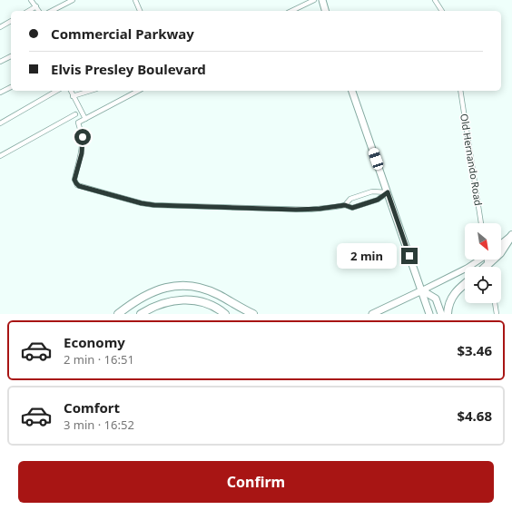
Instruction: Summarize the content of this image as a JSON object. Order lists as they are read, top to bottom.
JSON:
{
  "streets": {
    "street": ["Old Hernando Road"]
  },
  "north": "bottom right",
  "page": {
    "banner": ["Commercial Parkway", "Elvis Presley Boulevard"],
    "bubble": "2 min",
    "list": [
      {
        "name": "Economy",
        "note": "2 min · 16:51",
        "value": "$3.46"
      },
      {
        "name": "Comfort",
        "note": "3 min · 16:52",
        "value": "$4.68"
      }
    ],
    "buttons": "Confirm"
  }
}
